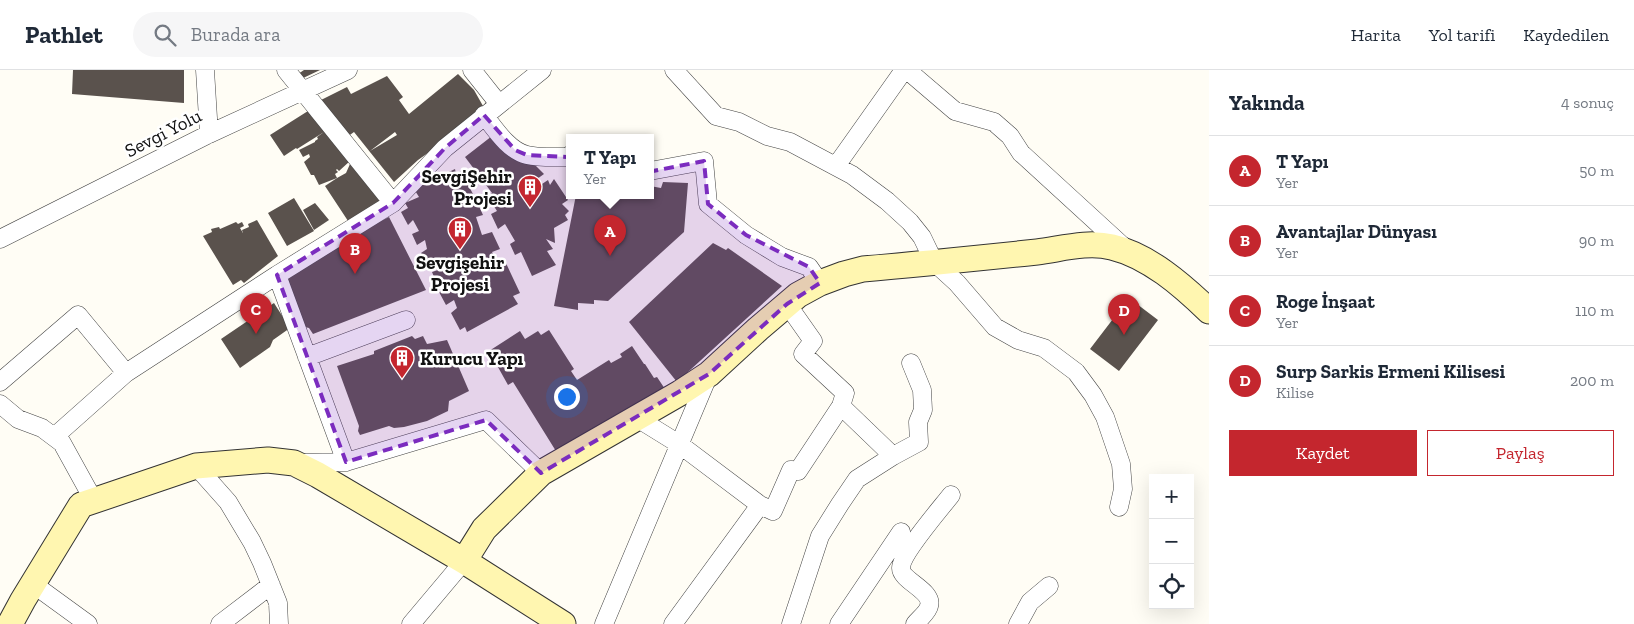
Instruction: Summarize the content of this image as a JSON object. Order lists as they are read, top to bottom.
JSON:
{
  "streets": {
    "street": ["Sevgi Yolu"]
  },
  "places": {
    "building": ["SevgiŞehir Projesi", "Sevgişehir Projesi", "Kurucu Yapı"]
  },
  "page": {
    "header": "Pathlet",
    "search": "Burada ara",
    "nav": ["Harita", "Yol tarifi", "Kaydedilen"],
    "heading": ["Yakında", "4 sonuç"],
    "popup": ["T Yapı", "Yer"],
    "list": [
      {
        "mark": "A",
        "name": "T Yapı",
        "note": "Yer",
        "value": "50 m"
      },
      {
        "mark": "B",
        "name": "Avantajlar Dünyası",
        "note": "Yer",
        "value": "90 m"
      },
      {
        "mark": "C",
        "name": "Roge İnşaat",
        "note": "Yer",
        "value": "110 m"
      },
      {
        "mark": "D",
        "name": "Surp Sarkis Ermeni Kilisesi",
        "note": "Kilise",
        "value": "200 m"
      }
    ],
    "pins": [
      "A",
      "B",
      "C",
      "D"
    ],
    "buttons": ["Kaydet", "Paylaş"],
    "map_buttons": ["+", "−"]
  }
}
